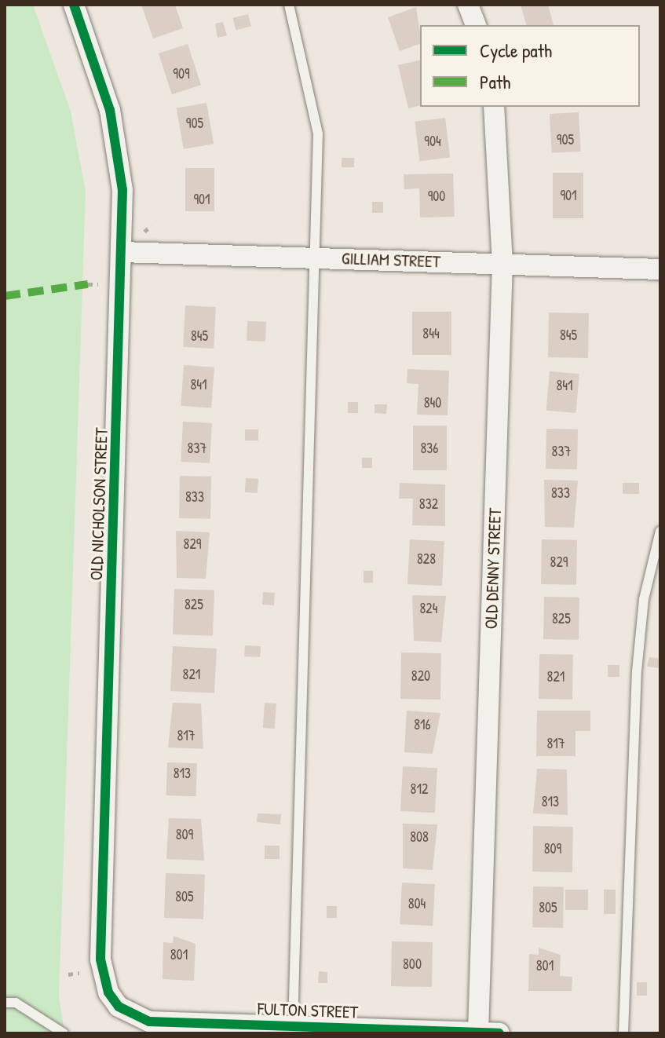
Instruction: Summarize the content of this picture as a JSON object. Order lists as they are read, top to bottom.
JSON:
{
  "streets": {
    "street": [
      "GILLIAM STREET",
      "OLD NICHOLSON STREET",
      "OLD DENNY STREET",
      "FULTON STREET"
    ]
  },
  "crossings": [
    ["GILLIAM STREET", "OLD NICHOLSON STREET"],
    ["GILLIAM STREET", "OLD DENNY STREET"],
    ["OLD NICHOLSON STREET", "FULTON STREET"],
    ["OLD DENNY STREET", "FULTON STREET"]
  ],
  "house_numbers": [
    "909",
    "905",
    "905",
    "904",
    "901",
    "900",
    "901",
    "844",
    "845",
    "845",
    "841",
    "841",
    "840",
    "837",
    "836",
    "837",
    "833",
    "833",
    "832",
    "829",
    "828",
    "829",
    "825",
    "824",
    "825",
    "821",
    "820",
    "821",
    "816",
    "817",
    "817",
    "813",
    "812",
    "813",
    "809",
    "808",
    "809",
    "805",
    "804",
    "805",
    "801",
    "800",
    "801"
  ],
  "legend": ["Cycle path", "Path"]
}
